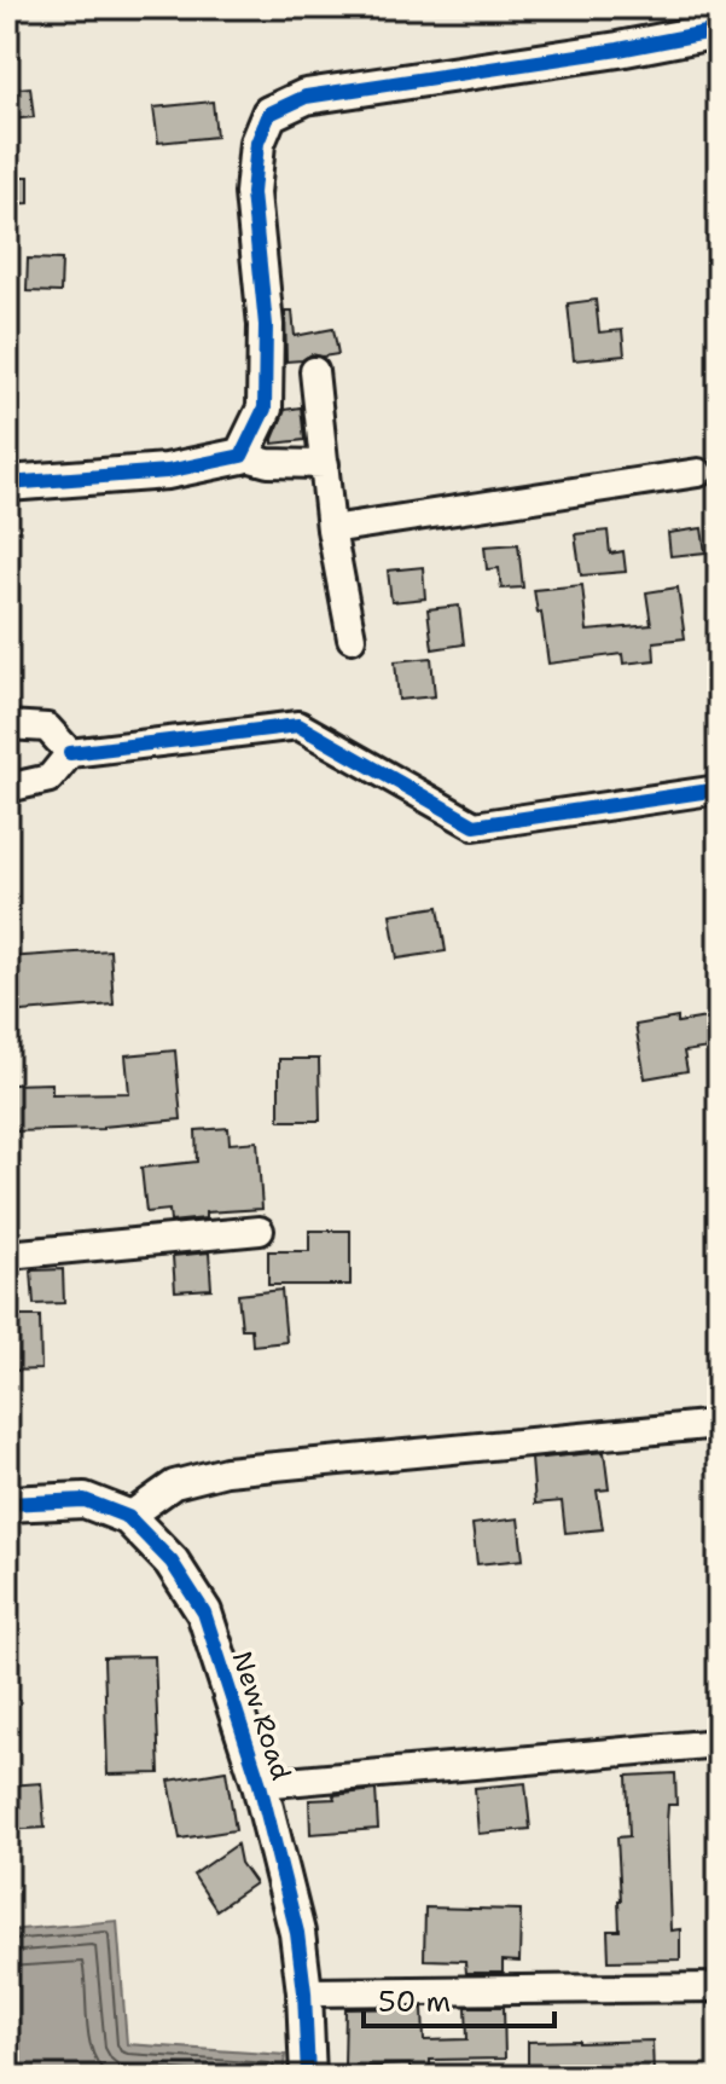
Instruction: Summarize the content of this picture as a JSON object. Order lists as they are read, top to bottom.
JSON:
{
  "streets": {
    "street": ["New Road"]
  },
  "scale_bar": "50 m"
}
